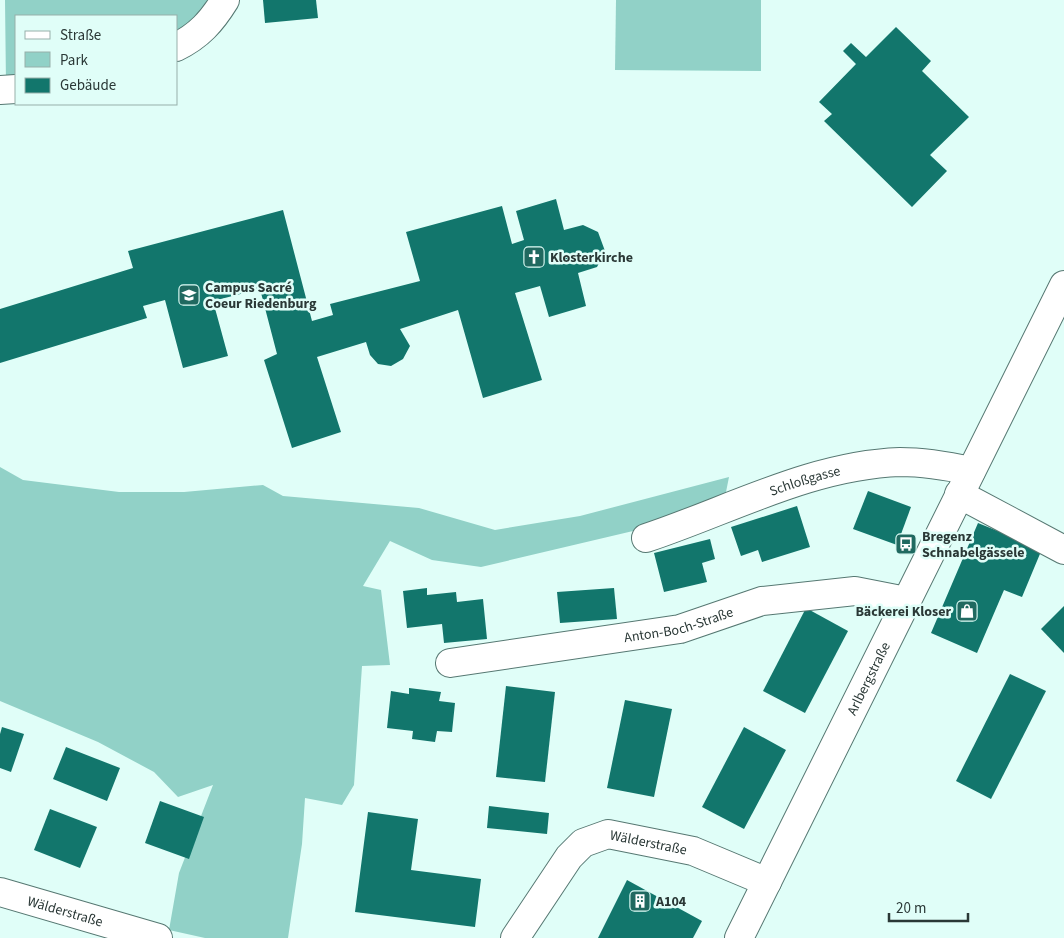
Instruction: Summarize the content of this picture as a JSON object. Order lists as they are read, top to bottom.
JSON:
{
  "streets": {
    "street": [
      "Schloßgasse",
      "Anton-Boch-Straße",
      "Arlbergstraße",
      "Wälderstraße"
    ]
  },
  "crossings": [
    ["Schloßgasse", "Arlbergstraße"],
    ["Anton-Boch-Straße", "Arlbergstraße"],
    ["Arlbergstraße", "Wälderstraße"]
  ],
  "places": {
    "church": ["Klosterkirche"],
    "school or university": ["Campus Sacré Coeur Riedenburg"],
    "bus stop": ["Bregenz Schnabelgässele"],
    "shop": ["Bäckerei Kloser"],
    "building": ["A104"]
  },
  "legend": ["Straße", "Park", "Gebäude"],
  "scale_bar": "20 m"
}
